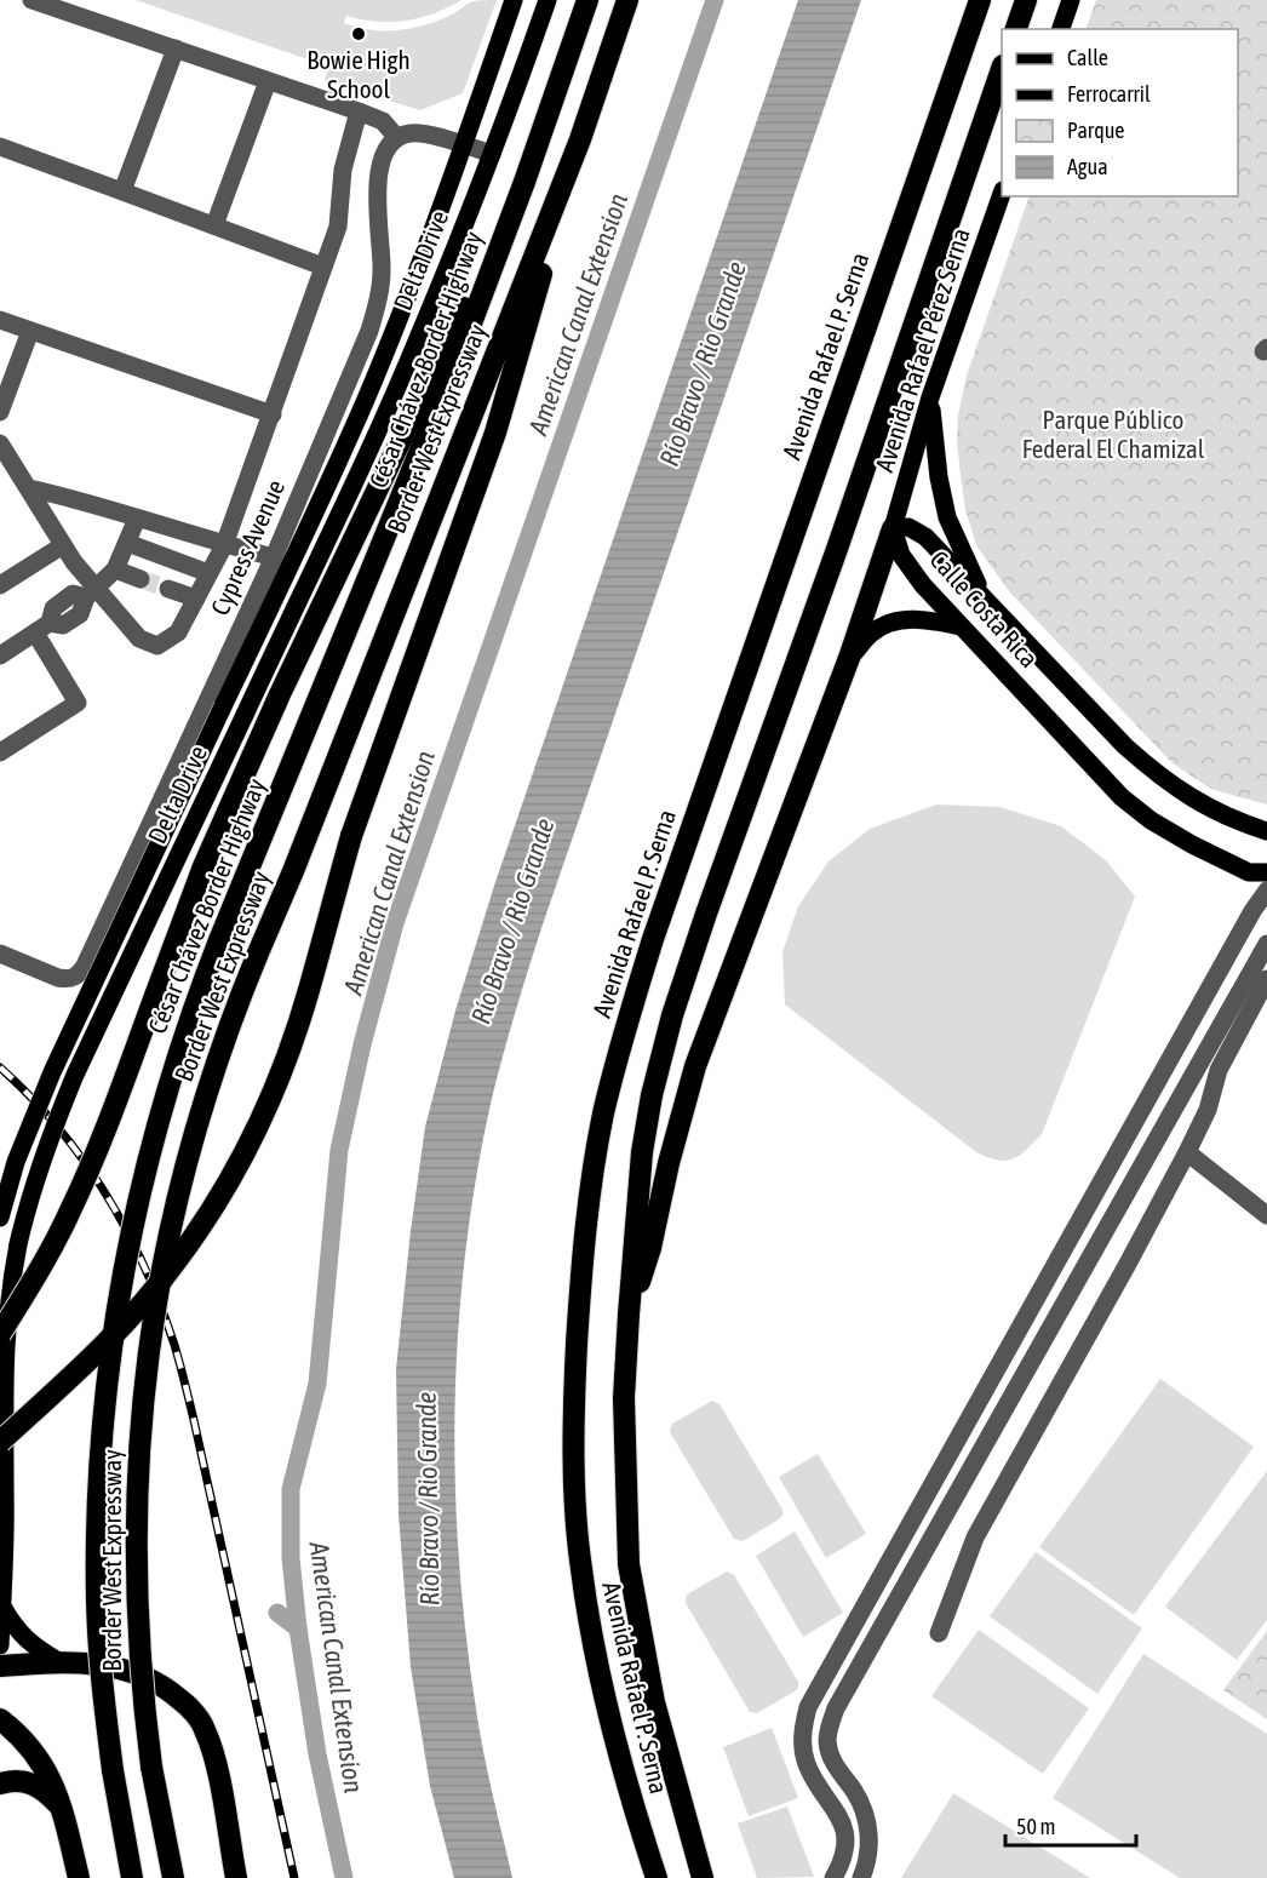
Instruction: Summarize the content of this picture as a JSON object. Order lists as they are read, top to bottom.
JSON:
{
  "streets": {
    "highway": ["Avenida Rafael P. Serna", "César Chávez Border Highway", "Border West Expressway"],
    "main road": ["Delta Drive", "Avenida Rafael Pérez Serna", "Calle Costa Rica"],
    "street": ["Cypress Avenue"]
  },
  "crossings": [
    ["Avenida Rafael Pérez Serna", "Calle Costa Rica"]
  ],
  "water": ["American Canal Extension", "Río Bravo / Rio Grande"],
  "parks": ["Parque Público Federal El Chamizal"],
  "places": ["Bowie High School"],
  "legend": [
    "Calle",
    "Ferrocarril",
    "Parque",
    "Agua"
  ],
  "scale_bar": "50 m"
}
